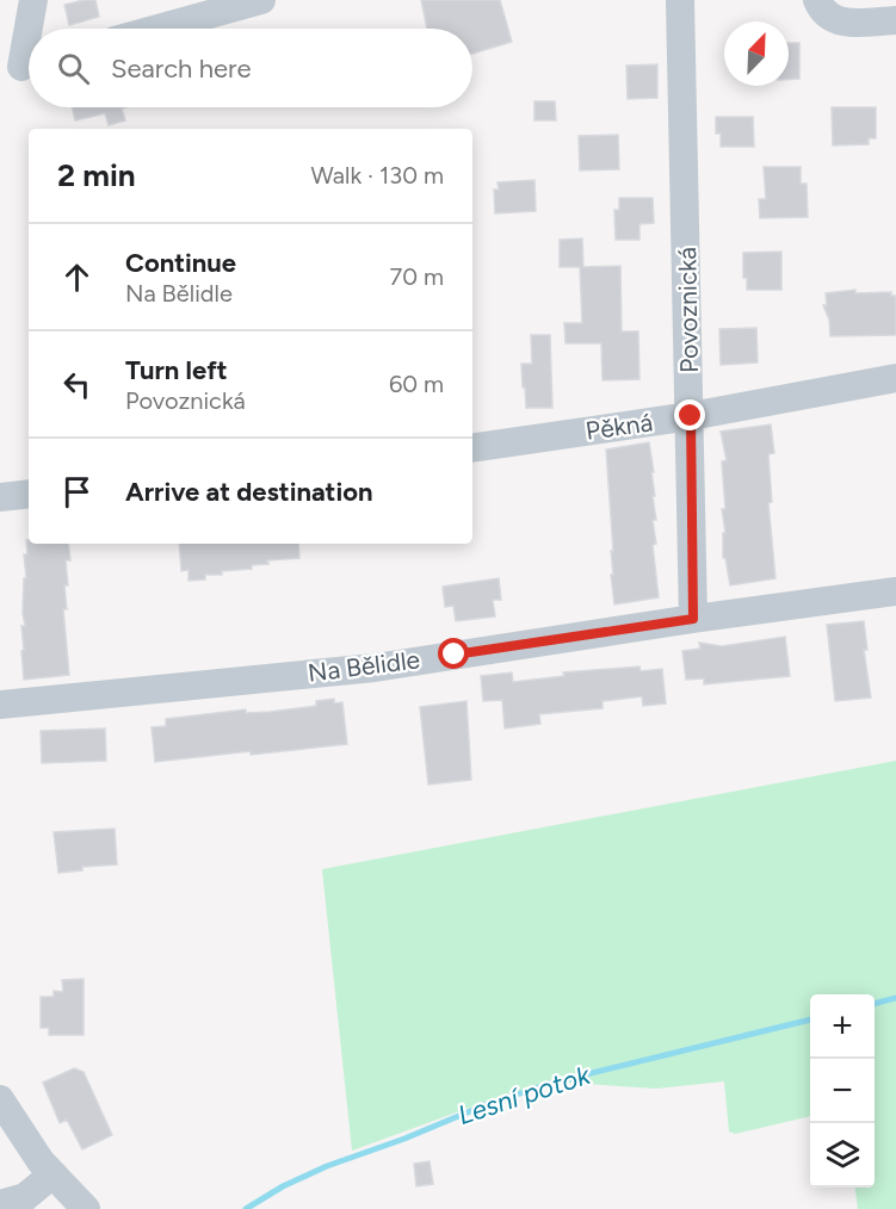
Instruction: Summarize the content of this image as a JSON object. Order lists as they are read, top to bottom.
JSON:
{
  "streets": {
    "street": ["Povoznická", "Pěkná", "Na Bělidle"]
  },
  "crossings": [
    ["Povoznická", "Pěkná"],
    ["Povoznická", "Na Bělidle"]
  ],
  "water": ["Lesní potok"],
  "north": "top right",
  "page": {
    "search": "Search here",
    "heading": ["2 min", "Walk · 130 m"],
    "list": [
      ["Continue", "Na Bělidle", "70 m"],
      ["Turn left", "Povoznická", "60 m"],
      "Arrive at destination"
    ],
    "map_buttons": ["+", "−"]
  }
}
